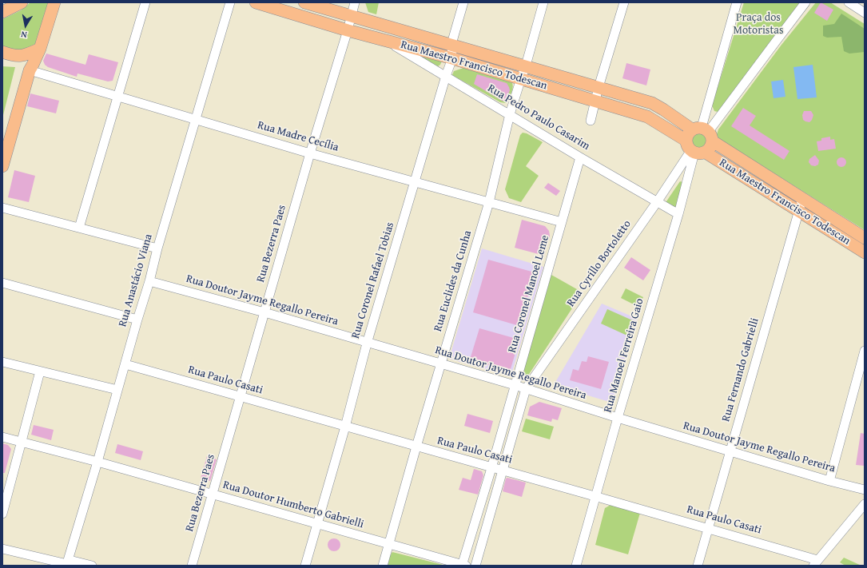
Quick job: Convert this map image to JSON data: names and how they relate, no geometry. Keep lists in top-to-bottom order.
{
  "streets": {
    "main road": ["Rua Maestro Francisco Todescan"],
    "street": [
      "Rua Pedro Paulo Casarim",
      "Rua Madre Cecília",
      "Rua Bezerra Paes",
      "Rua Cyrillo Bortoletto",
      "Rua Anastácio Viana",
      "Rua Coronel Rafael Tobias",
      "Rua Euclides da Cunha",
      "Rua Coronel Manoel Leme",
      "Rua Doutor Jayme Regallo Pereira",
      "Rua Manoel Ferreira Gaio",
      "Rua Fernando Gabrielli",
      "Rua Paulo Casati",
      "Rua Doutor Humberto Gabrielli"
    ]
  },
  "crossings": [
    ["Rua Maestro Francisco Todescan", "Rua Pedro Paulo Casarim"],
    ["Rua Maestro Francisco Todescan", "Rua Bezerra Paes"],
    ["Rua Maestro Francisco Todescan", "Rua Cyrillo Bortoletto"],
    ["Rua Maestro Francisco Todescan", "Rua Coronel Rafael Tobias"],
    ["Rua Maestro Francisco Todescan", "Rua Euclides da Cunha"],
    ["Rua Maestro Francisco Todescan", "Rua Manoel Ferreira Gaio"],
    ["Rua Maestro Francisco Todescan", "Rua Fernando Gabrielli"],
    ["Rua Pedro Paulo Casarim", "Rua Cyrillo Bortoletto"],
    ["Rua Pedro Paulo Casarim", "Rua Coronel Rafael Tobias"],
    ["Rua Pedro Paulo Casarim", "Rua Euclides da Cunha"],
    ["Rua Pedro Paulo Casarim", "Rua Coronel Manoel Leme"],
    ["Rua Pedro Paulo Casarim", "Rua Manoel Ferreira Gaio"],
    ["Rua Madre Cecília", "Rua Bezerra Paes"],
    ["Rua Madre Cecília", "Rua Anastácio Viana"],
    ["Rua Madre Cecília", "Rua Coronel Rafael Tobias"],
    ["Rua Madre Cecília", "Rua Euclides da Cunha"],
    ["Rua Madre Cecília", "Rua Coronel Manoel Leme"],
    ["Rua Bezerra Paes", "Rua Doutor Jayme Regallo Pereira"],
    ["Rua Bezerra Paes", "Rua Paulo Casati"],
    ["Rua Bezerra Paes", "Rua Doutor Humberto Gabrielli"],
    ["Rua Cyrillo Bortoletto", "Rua Doutor Jayme Regallo Pereira"],
    ["Rua Cyrillo Bortoletto", "Rua Manoel Ferreira Gaio"],
    ["Rua Anastácio Viana", "Rua Doutor Jayme Regallo Pereira"],
    ["Rua Anastácio Viana", "Rua Paulo Casati"],
    ["Rua Anastácio Viana", "Rua Doutor Humberto Gabrielli"],
    ["Rua Coronel Rafael Tobias", "Rua Doutor Jayme Regallo Pereira"],
    ["Rua Coronel Rafael Tobias", "Rua Paulo Casati"],
    ["Rua Coronel Rafael Tobias", "Rua Doutor Humberto Gabrielli"],
    ["Rua Euclides da Cunha", "Rua Doutor Jayme Regallo Pereira"],
    ["Rua Euclides da Cunha", "Rua Paulo Casati"],
    ["Rua Euclides da Cunha", "Rua Doutor Humberto Gabrielli"],
    ["Rua Coronel Manoel Leme", "Rua Doutor Jayme Regallo Pereira"],
    ["Rua Coronel Manoel Leme", "Rua Paulo Casati"],
    ["Rua Coronel Manoel Leme", "Rua Doutor Humberto Gabrielli"],
    ["Rua Doutor Jayme Regallo Pereira", "Rua Manoel Ferreira Gaio"],
    ["Rua Doutor Jayme Regallo Pereira", "Rua Fernando Gabrielli"],
    ["Rua Manoel Ferreira Gaio", "Rua Paulo Casati"],
    ["Rua Fernando Gabrielli", "Rua Paulo Casati"]
  ],
  "parks": ["Praça dos Motoristas"],
  "north": "bottom"
}
